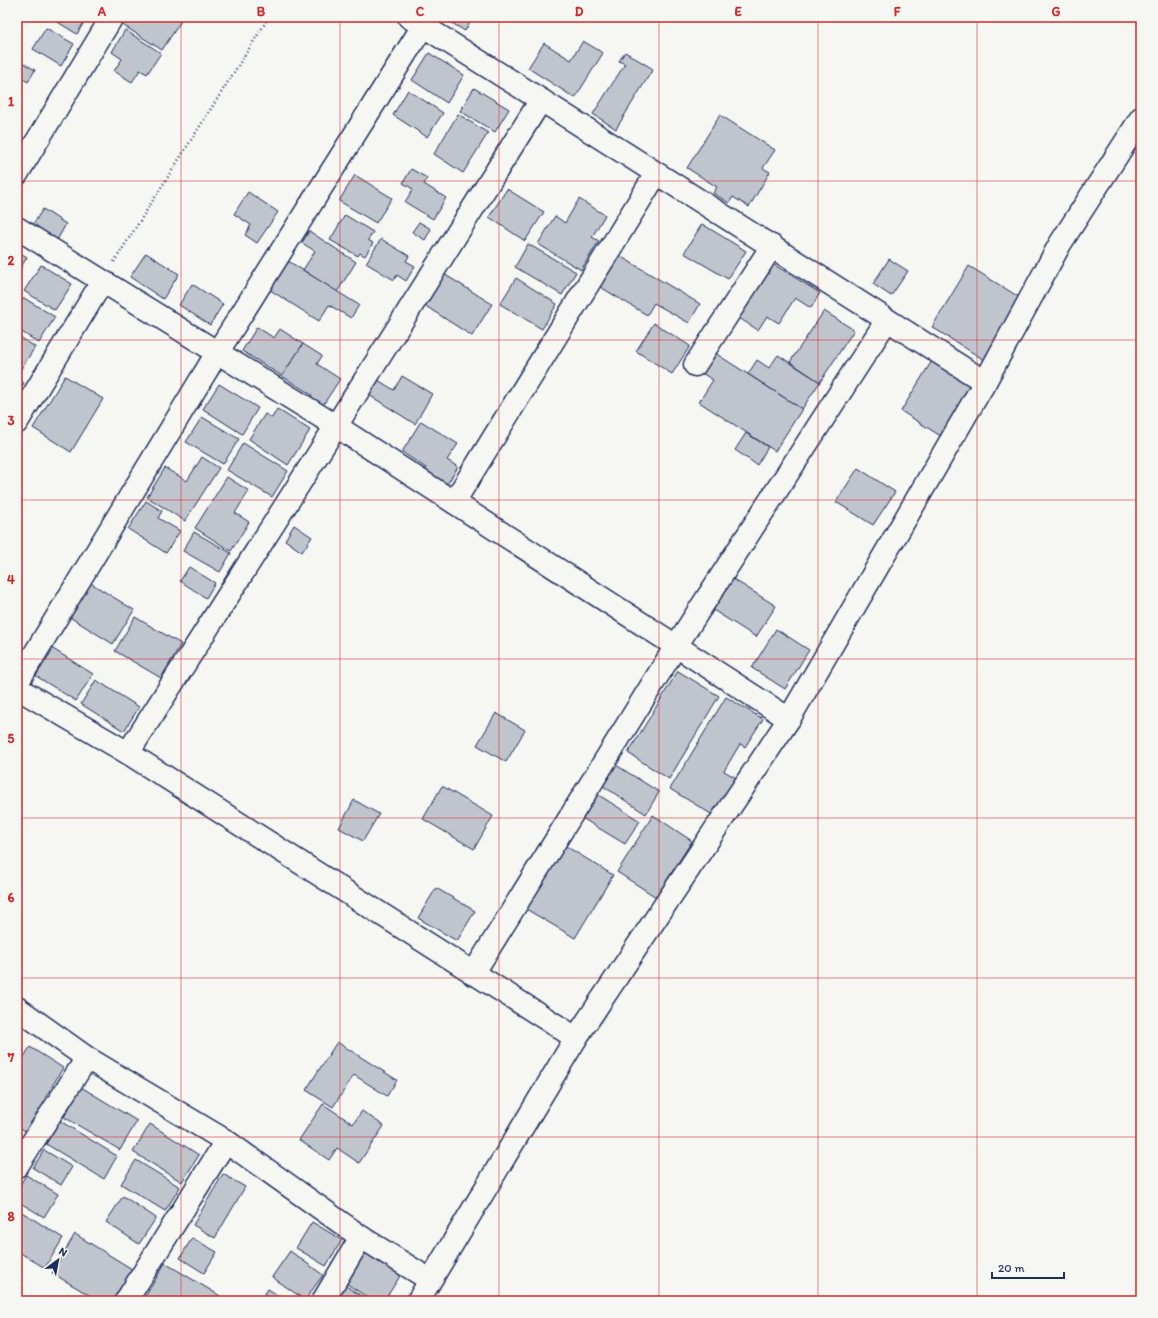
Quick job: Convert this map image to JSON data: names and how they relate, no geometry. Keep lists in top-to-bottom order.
{
  "scale_bar": "20 m",
  "north": "top right",
  "grid": {
    "columns": [
      "A",
      "B",
      "C",
      "D",
      "E",
      "F",
      "G"
    ],
    "rows": [
      "1",
      "2",
      "3",
      "4",
      "5",
      "6",
      "7",
      "8"
    ]
  }
}
